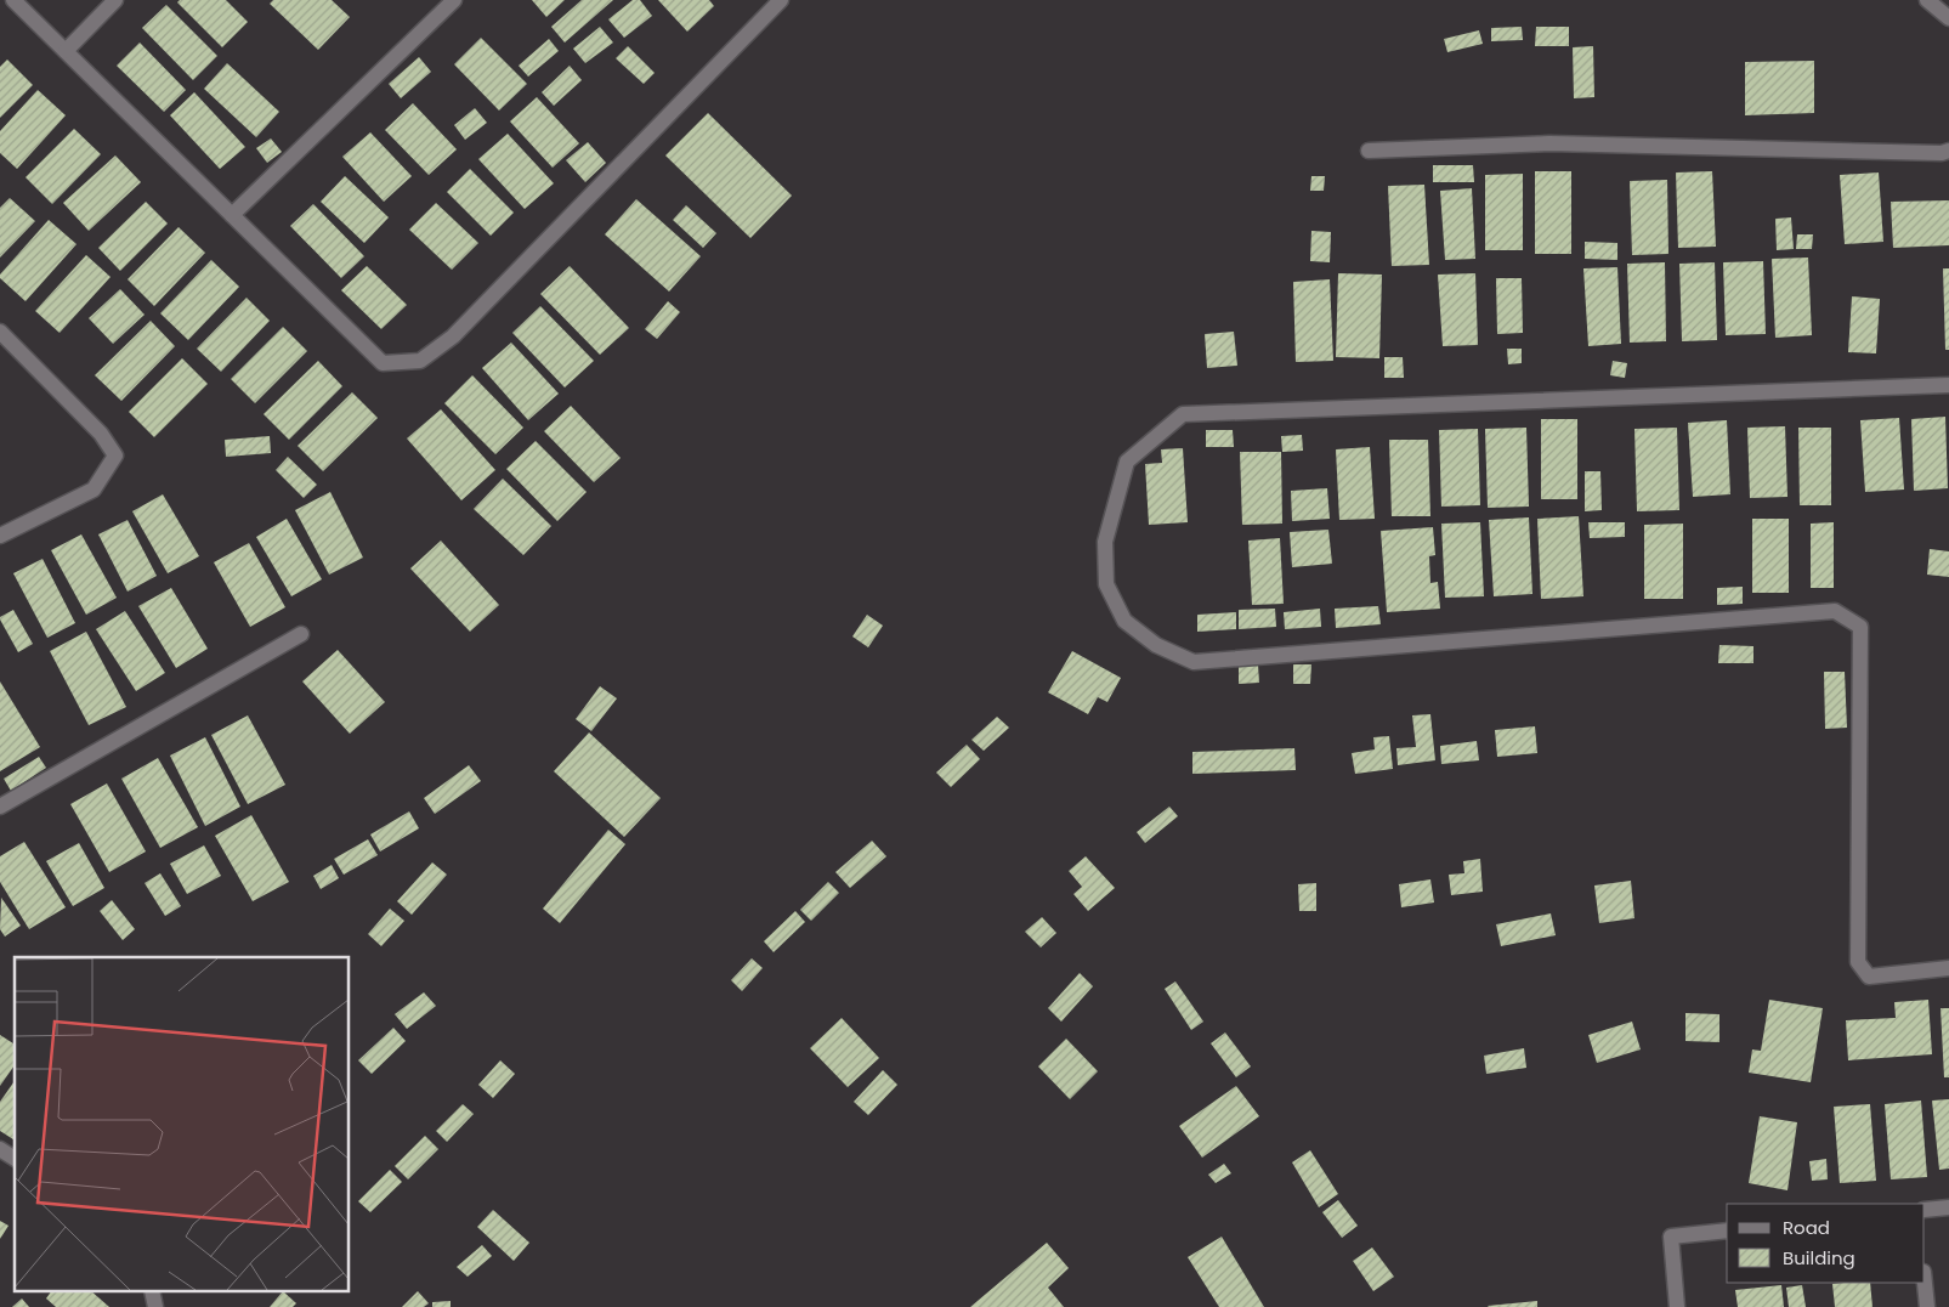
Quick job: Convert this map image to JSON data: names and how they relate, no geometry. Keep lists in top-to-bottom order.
{
  "legend": ["Road", "Building"]
}
